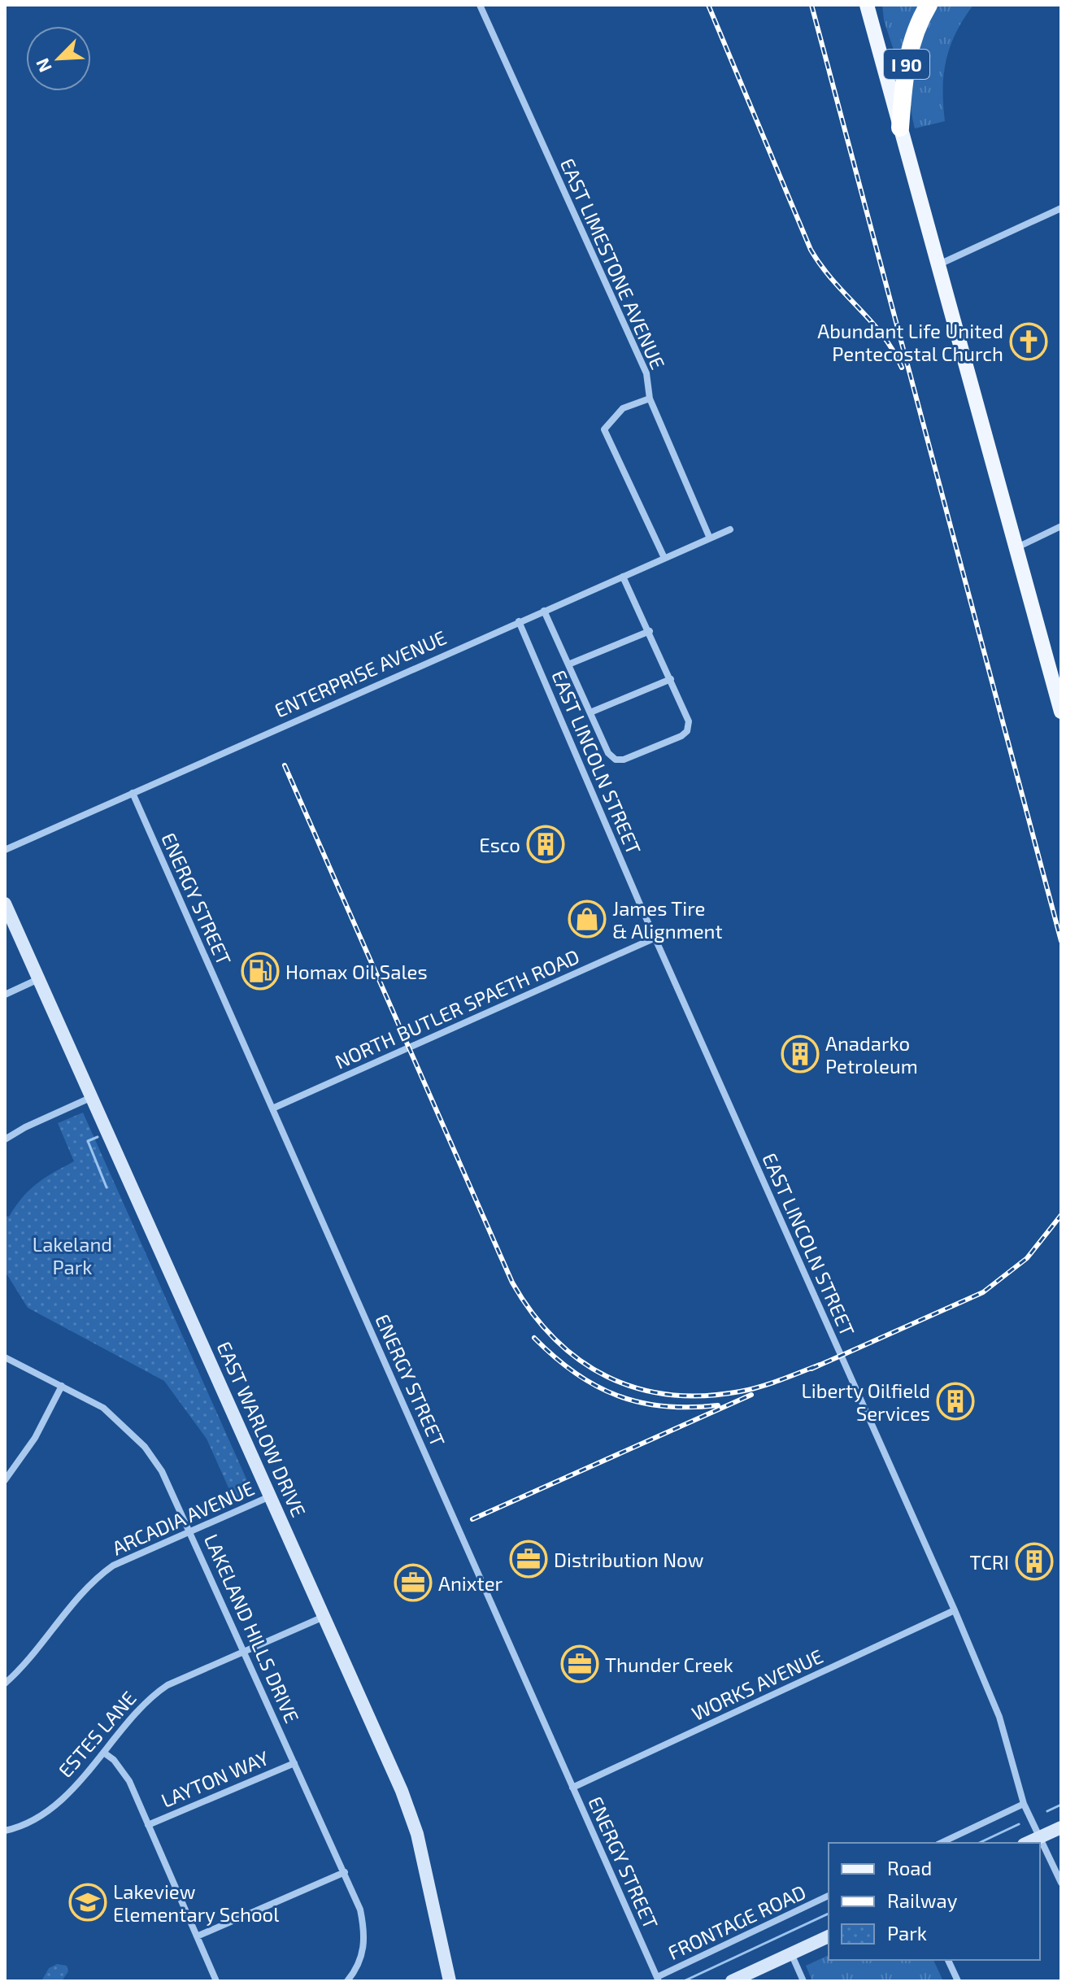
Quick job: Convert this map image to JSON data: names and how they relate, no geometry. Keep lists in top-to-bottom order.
{
  "streets": {
    "highway": ["I 90"],
    "street": [
      "EAST LIMESTONE AVENUE",
      "ENTERPRISE AVENUE",
      "EAST LINCOLN STREET",
      "ENERGY STREET",
      "NORTH BUTLER SPAETH ROAD",
      "EAST WARLOW DRIVE",
      "ARCADIA AVENUE",
      "LAKELAND HILLS DRIVE",
      "WORKS AVENUE",
      "ESTES LANE",
      "LAYTON WAY",
      "FRONTAGE ROAD"
    ]
  },
  "crossings": [
    ["EAST LIMESTONE AVENUE", "ENTERPRISE AVENUE"],
    ["ENTERPRISE AVENUE", "EAST LINCOLN STREET"],
    ["ENTERPRISE AVENUE", "ENERGY STREET"],
    ["EAST LINCOLN STREET", "NORTH BUTLER SPAETH ROAD"],
    ["EAST LINCOLN STREET", "WORKS AVENUE"],
    ["ENERGY STREET", "NORTH BUTLER SPAETH ROAD"],
    ["ENERGY STREET", "WORKS AVENUE"],
    ["ENERGY STREET", "FRONTAGE ROAD"],
    ["EAST WARLOW DRIVE", "ARCADIA AVENUE"],
    ["EAST WARLOW DRIVE", "ESTES LANE"],
    ["ARCADIA AVENUE", "LAKELAND HILLS DRIVE"],
    ["LAKELAND HILLS DRIVE", "ESTES LANE"],
    ["LAKELAND HILLS DRIVE", "LAYTON WAY"]
  ],
  "parks": ["Lakeland Park"],
  "places": {
    "church": ["Abundant Life United Pentecostal Church"],
    "building": [
      "Esco",
      "Anadarko Petroleum",
      "Liberty Oilfield Services",
      "TCRI"
    ],
    "shop": ["James Tire & Alignment"],
    "fuel station": ["Homax Oil Sales"],
    "office": ["Distribution Now", "Anixter", "Thunder Creek"],
    "school or university": ["Lakeview Elementary School"]
  },
  "legend": ["Road", "Railway", "Park"],
  "north": "bottom left"
}
